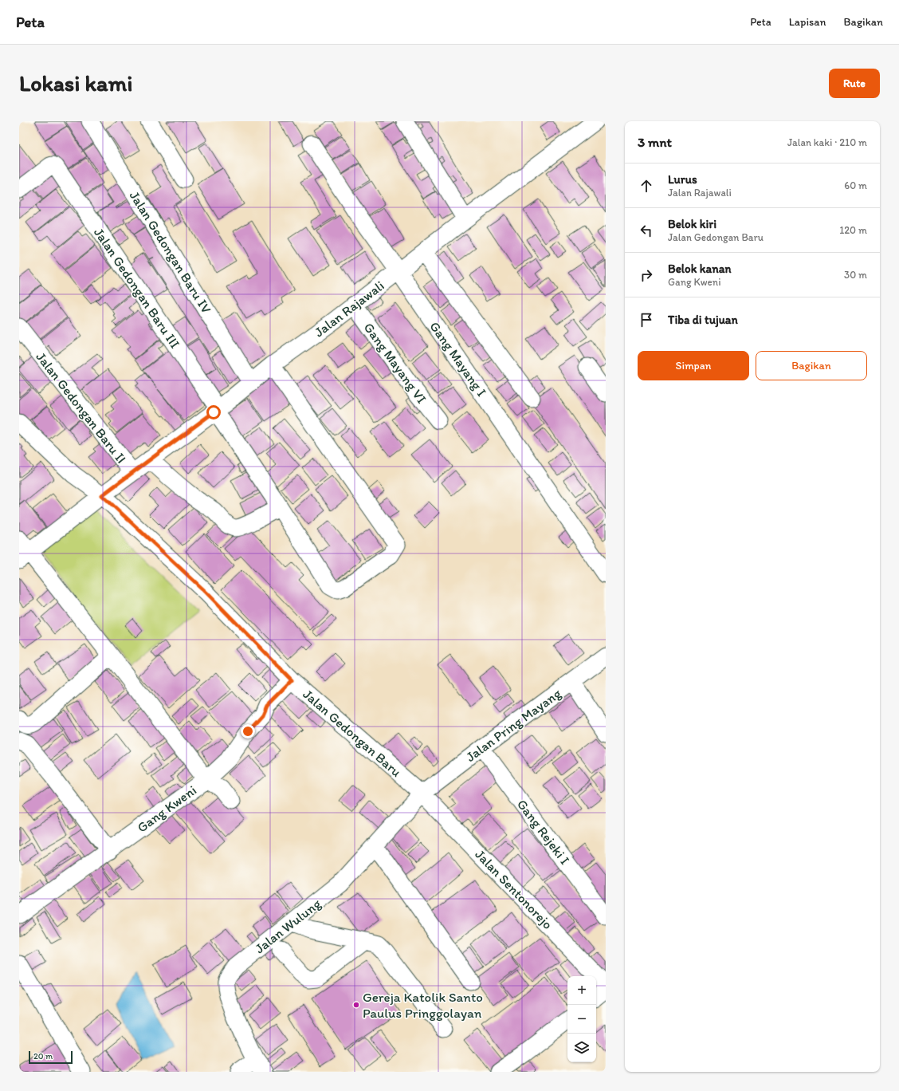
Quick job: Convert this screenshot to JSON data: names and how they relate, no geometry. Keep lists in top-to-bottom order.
{
  "streets": {
    "street": [
      "Jalan Gedongan Baru IV",
      "Jalan Gedongan Baru III",
      "Jalan Rajawali",
      "Gang Mayang I",
      "Gang Mayang VI",
      "Jalan Gedongan Baru II",
      "Jalan Pring Mayang",
      "Jalan Gedongan Baru",
      "Gang Kweni",
      "Gang Rejeki I",
      "Jalan Sentonorejo",
      "Jalan Wulung"
    ]
  },
  "crossings": [
    ["Jalan Gedongan Baru IV", "Jalan Rajawali"],
    ["Jalan Gedongan Baru III", "Jalan Rajawali"],
    ["Jalan Rajawali", "Gang Mayang I"],
    ["Jalan Rajawali", "Gang Mayang VI"],
    ["Jalan Rajawali", "Jalan Gedongan Baru II"],
    ["Jalan Rajawali", "Jalan Gedongan Baru"],
    ["Jalan Pring Mayang", "Jalan Gedongan Baru"],
    ["Jalan Pring Mayang", "Gang Rejeki I"],
    ["Jalan Pring Mayang", "Jalan Sentonorejo"],
    ["Jalan Pring Mayang", "Jalan Wulung"],
    ["Jalan Gedongan Baru", "Gang Kweni"],
    ["Jalan Gedongan Baru", "Jalan Sentonorejo"],
    ["Jalan Gedongan Baru", "Jalan Wulung"],
    ["Jalan Sentonorejo", "Jalan Wulung"]
  ],
  "places": ["Gereja Katolik Santo Paulus Pringgolayan"],
  "scale_bar": "20 m",
  "page": {
    "header": "Peta",
    "nav": ["Peta", "Lapisan", "Bagikan"],
    "buttons": [
      "Rute",
      ["Simpan", "Bagikan"]
    ],
    "title": "Lokasi kami",
    "heading": ["3 mnt", "Jalan kaki · 210 m"],
    "list": [
      ["Lurus", "Jalan Rajawali", "60 m"],
      ["Belok kiri", "Jalan Gedongan Baru", "120 m"],
      ["Belok kanan", "Gang Kweni", "30 m"],
      "Tiba di tujuan"
    ],
    "map_buttons": ["+", "−"],
    "scale": "20 m"
  }
}
